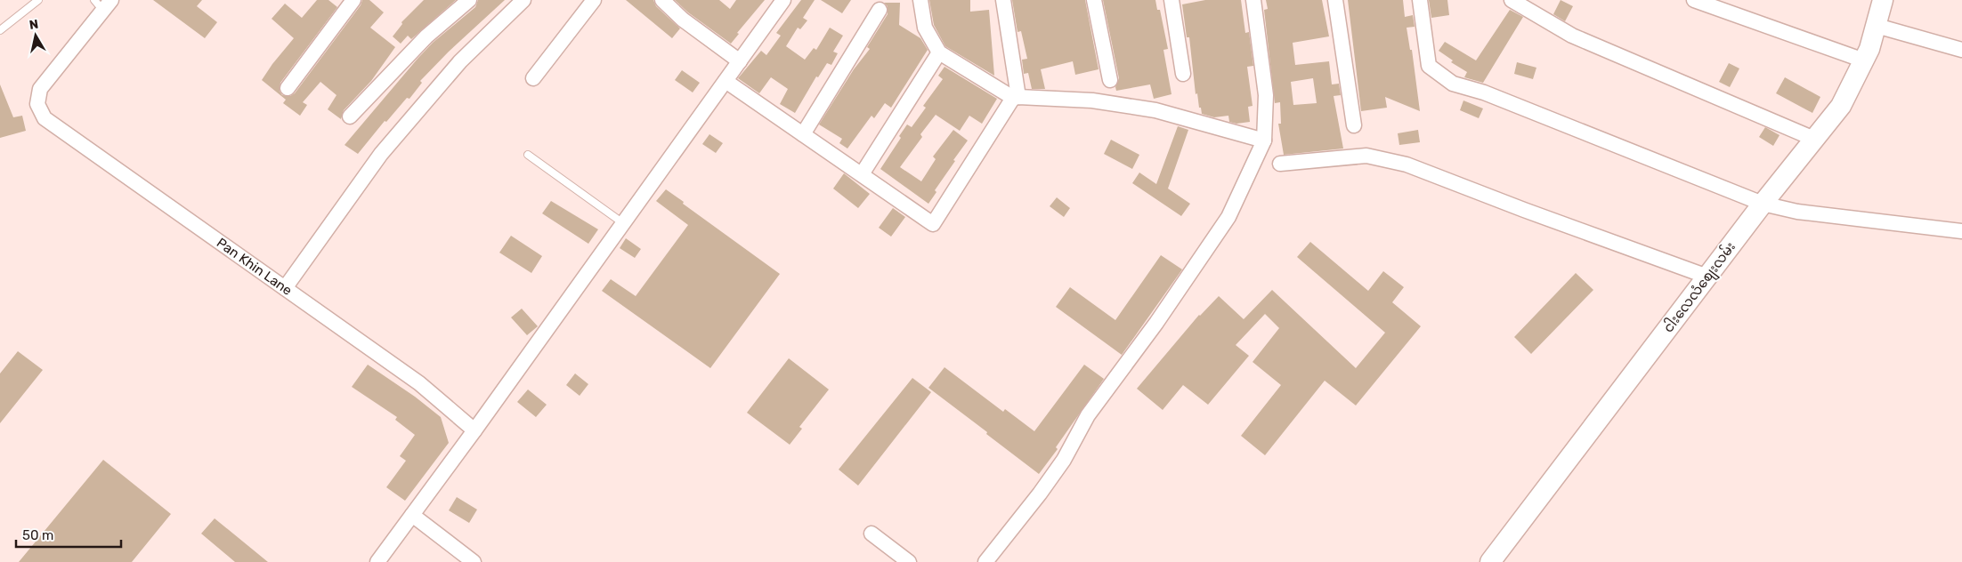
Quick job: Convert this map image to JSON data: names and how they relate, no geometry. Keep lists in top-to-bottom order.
{
  "streets": {
    "street": ["Pan Khin Lane", "ငါးလေလံစျေးလမ်း"]
  },
  "scale_bar": "50 m",
  "north": "top"
}
